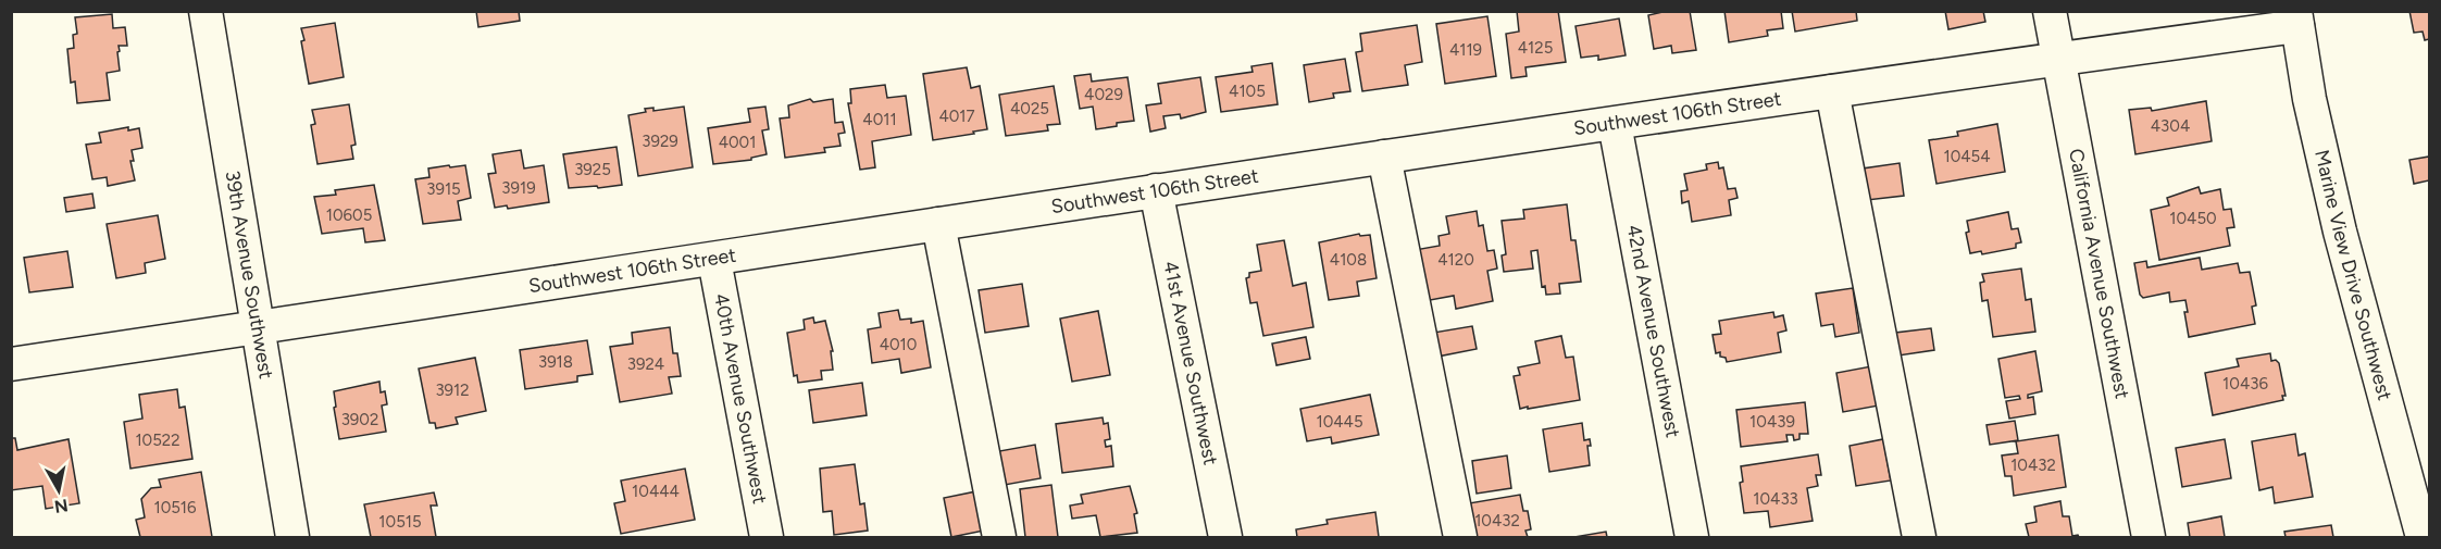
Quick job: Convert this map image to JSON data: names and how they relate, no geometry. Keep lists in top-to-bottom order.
{
  "streets": {
    "street": [
      "Southwest 106th Street",
      "39th Avenue Southwest",
      "California Avenue Southwest",
      "Marine View Drive Southwest",
      "42nd Avenue Southwest",
      "41st Avenue Southwest",
      "40th Avenue Southwest"
    ]
  },
  "crossings": [
    ["Southwest 106th Street", "39th Avenue Southwest"],
    ["Southwest 106th Street", "California Avenue Southwest"],
    ["Southwest 106th Street", "Marine View Drive Southwest"],
    ["Southwest 106th Street", "42nd Avenue Southwest"],
    ["Southwest 106th Street", "41st Avenue Southwest"],
    ["Southwest 106th Street", "40th Avenue Southwest"]
  ],
  "house_numbers": [
    "4125",
    "4119",
    "4105",
    "4029",
    "4025",
    "4017",
    "4011",
    "4304",
    "3929",
    "4001",
    "10454",
    "3925",
    "3919",
    "3915",
    "10605",
    "10450",
    "4108",
    "4120",
    "4010",
    "3918",
    "3924",
    "10436",
    "3912",
    "3902",
    "10445",
    "10439",
    "10522",
    "10432",
    "10444",
    "10433",
    "10516",
    "10432",
    "10515"
  ],
  "north": "bottom"
}
